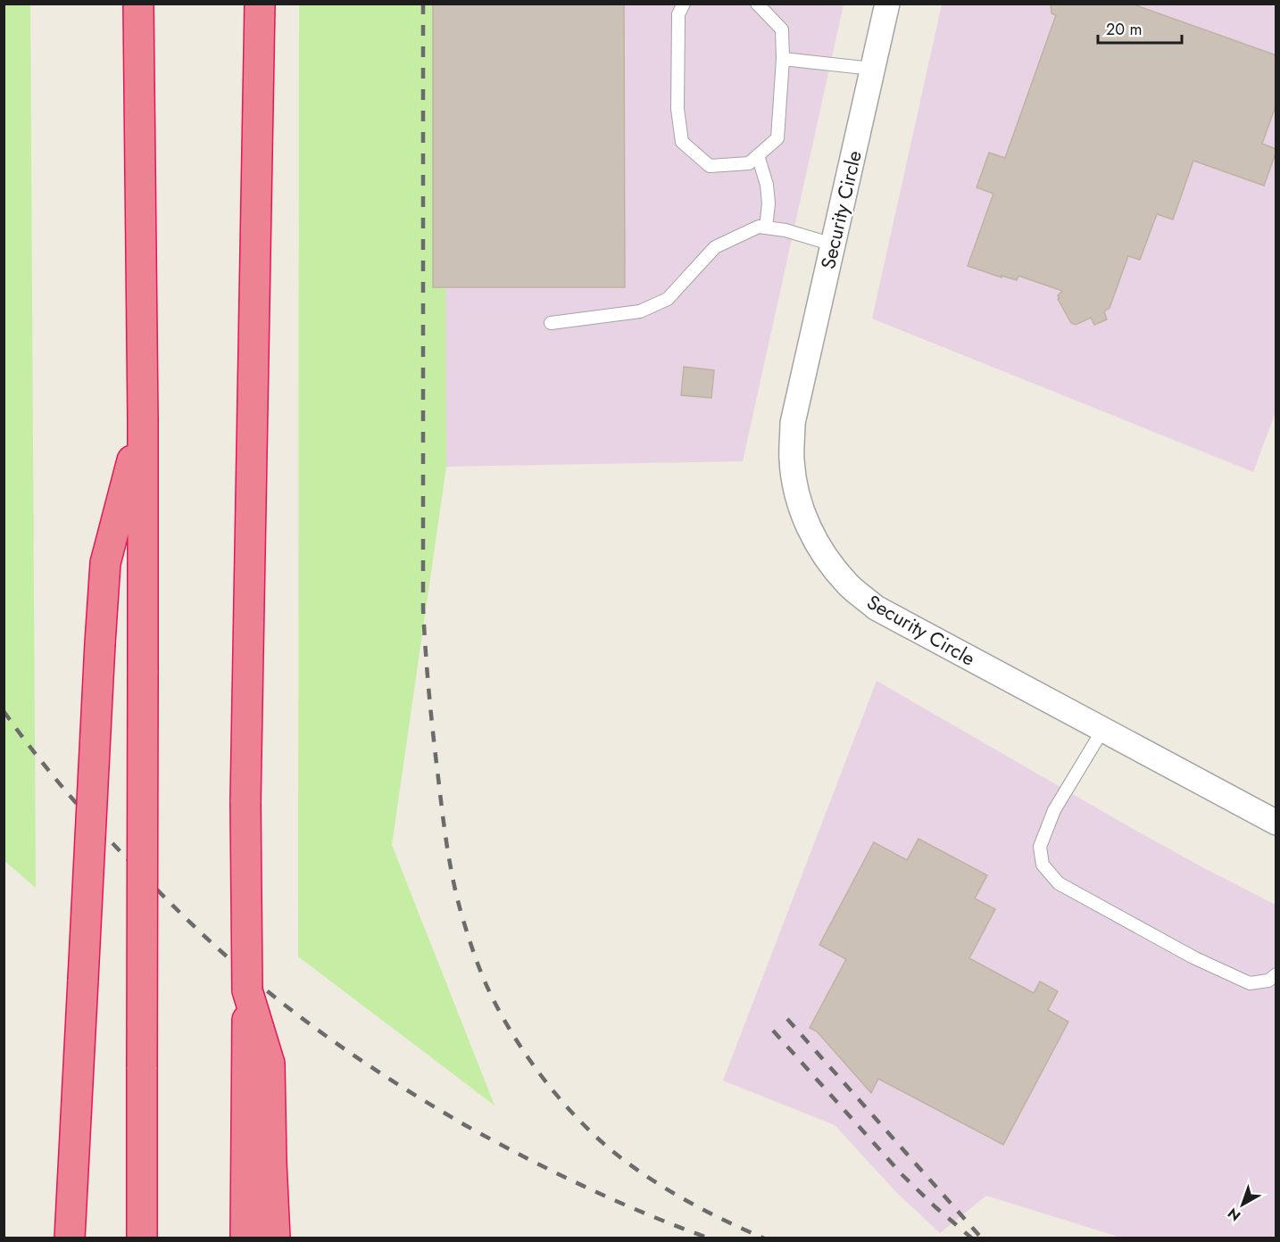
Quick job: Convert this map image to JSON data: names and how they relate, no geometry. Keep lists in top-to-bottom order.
{
  "streets": {
    "street": ["Security Circle"]
  },
  "scale_bar": "20 m",
  "north": "bottom left"
}
